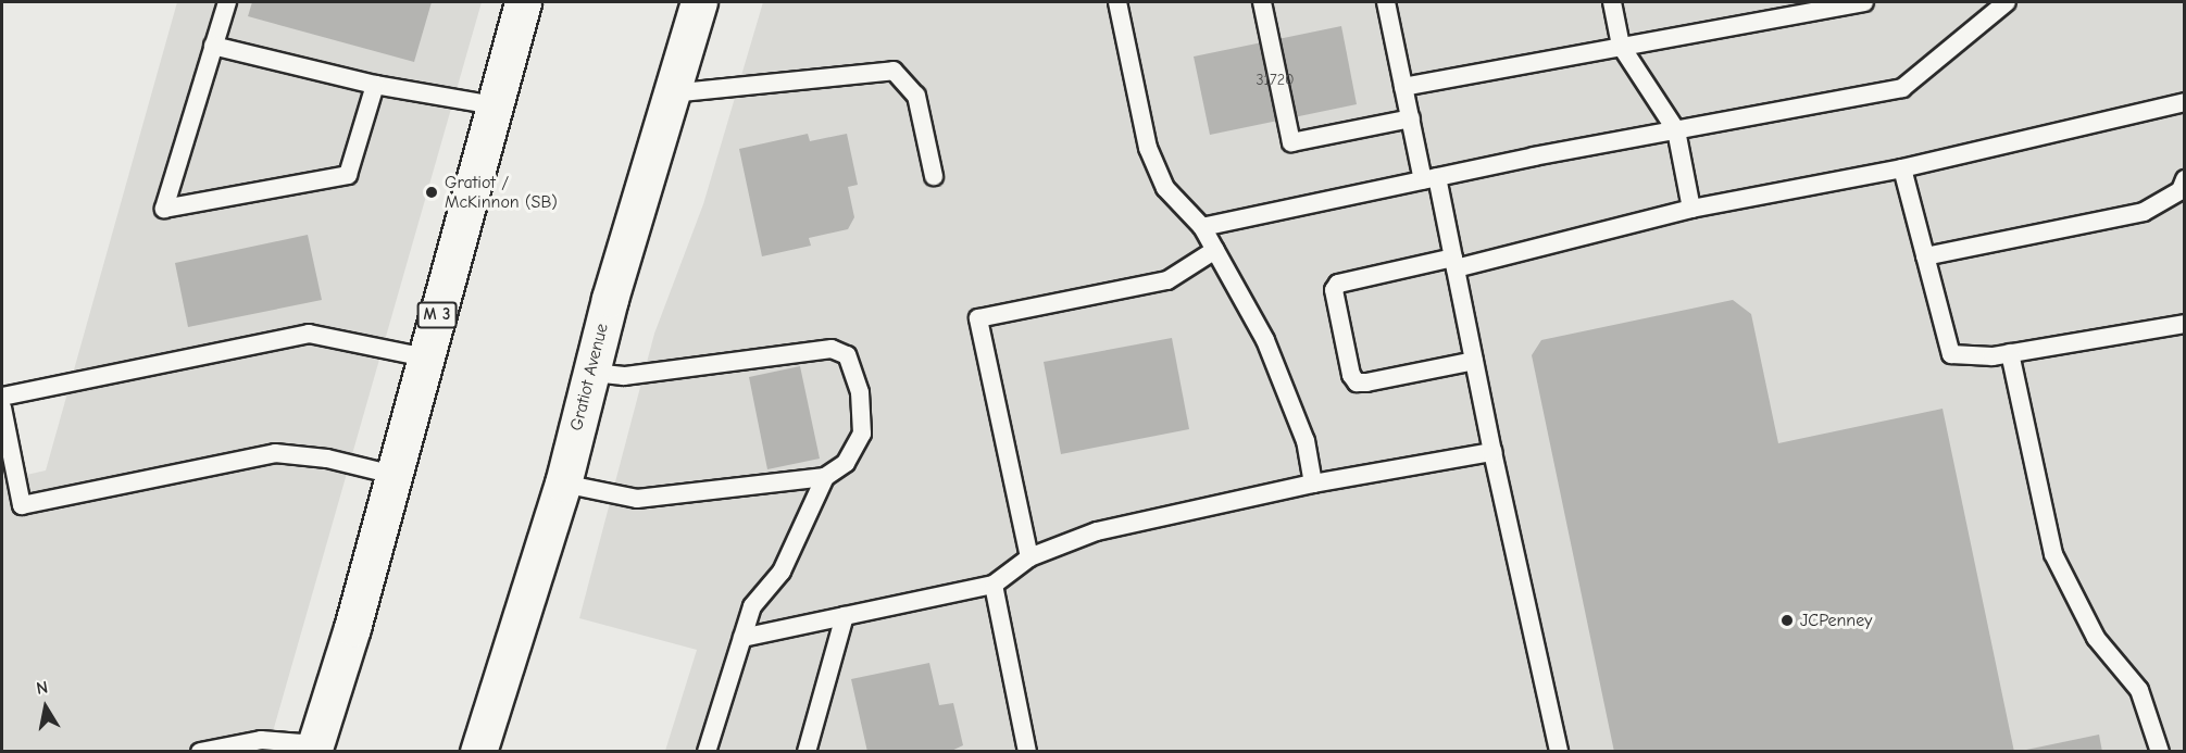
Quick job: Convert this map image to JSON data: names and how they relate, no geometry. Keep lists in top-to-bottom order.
{
  "streets": {
    "main road": ["M 3", "Gratiot Avenue"]
  },
  "places": ["Gratiot / McKinnon (SB)", "JCPenney"],
  "house_numbers": ["31720"],
  "north": "top"
}
